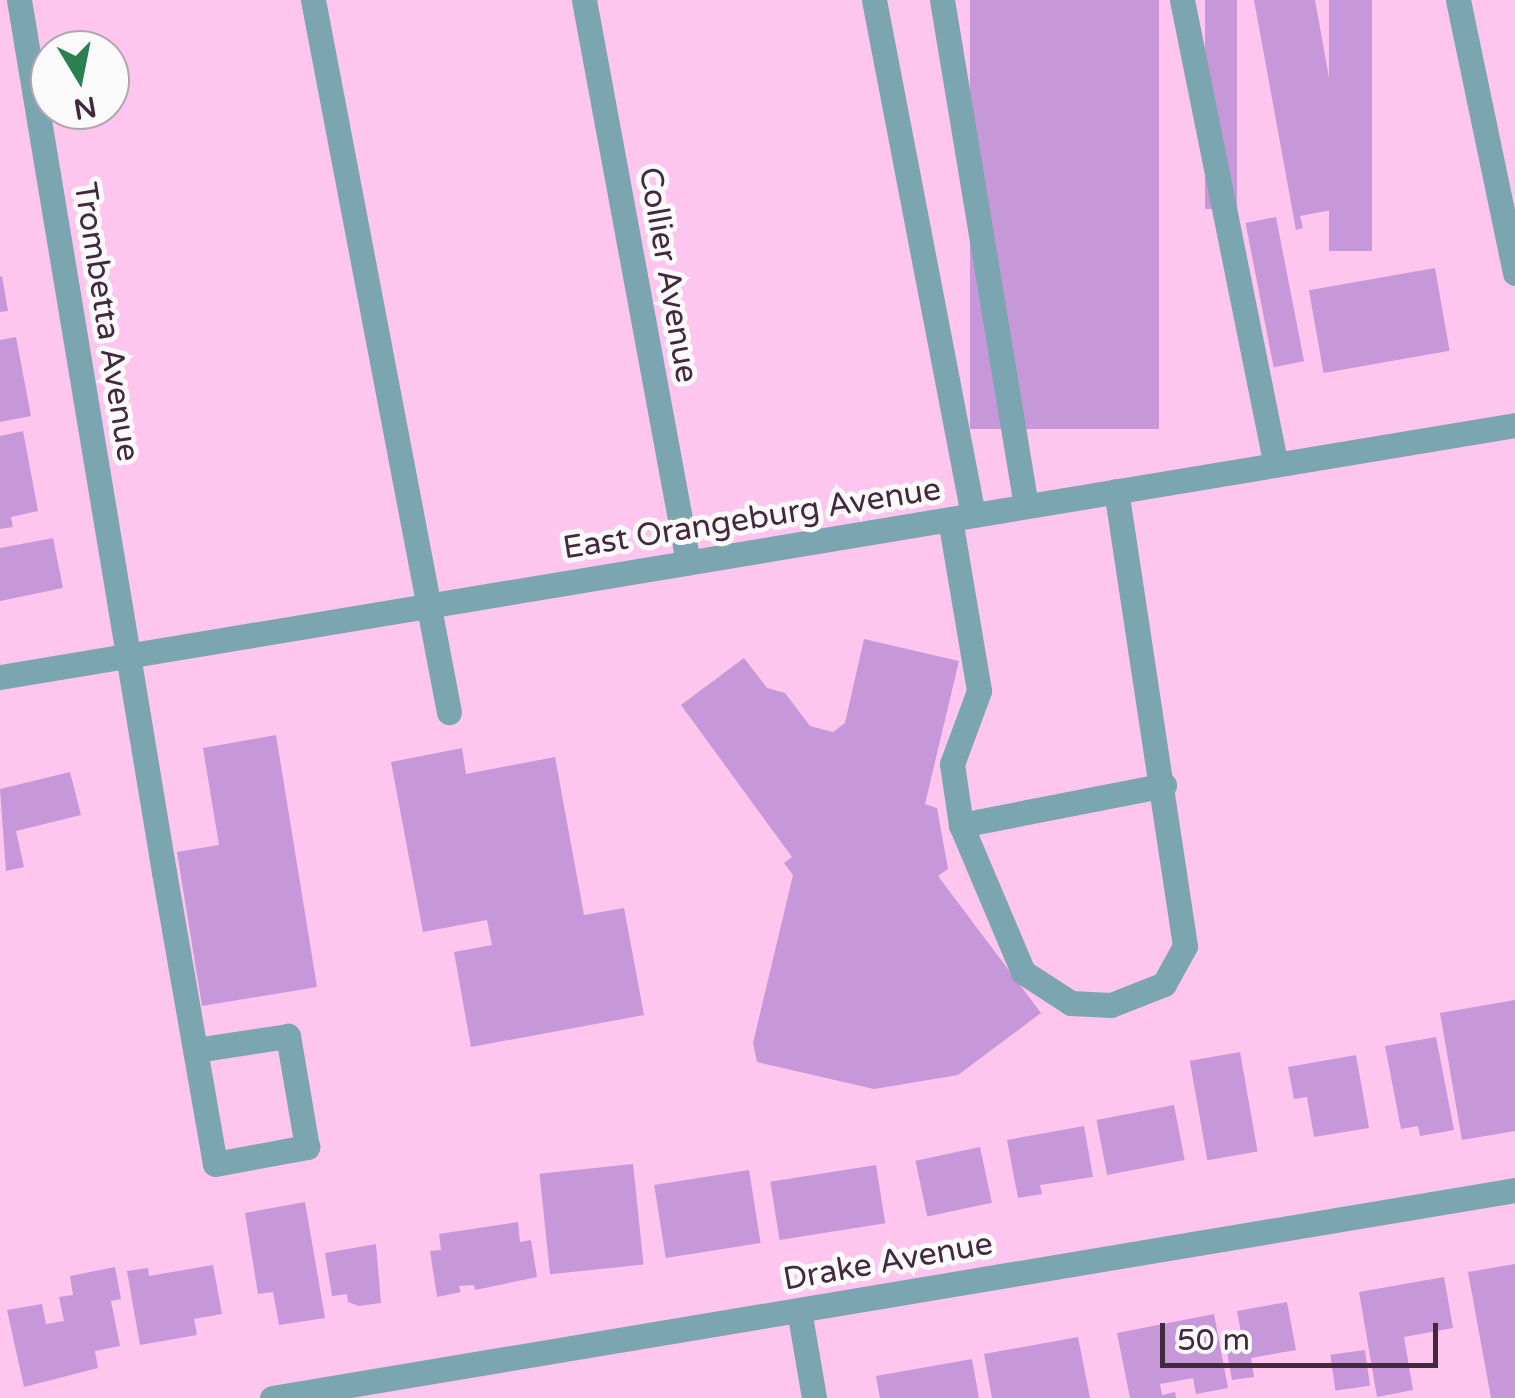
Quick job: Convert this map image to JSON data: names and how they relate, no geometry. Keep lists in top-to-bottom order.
{
  "streets": {
    "street": [
      "Collier Avenue",
      "Trombetta Avenue",
      "East Orangeburg Avenue",
      "Drake Avenue"
    ]
  },
  "crossings": [
    ["Collier Avenue", "East Orangeburg Avenue"],
    ["Trombetta Avenue", "East Orangeburg Avenue"]
  ],
  "scale_bar": "50 m",
  "north": "bottom"
}
